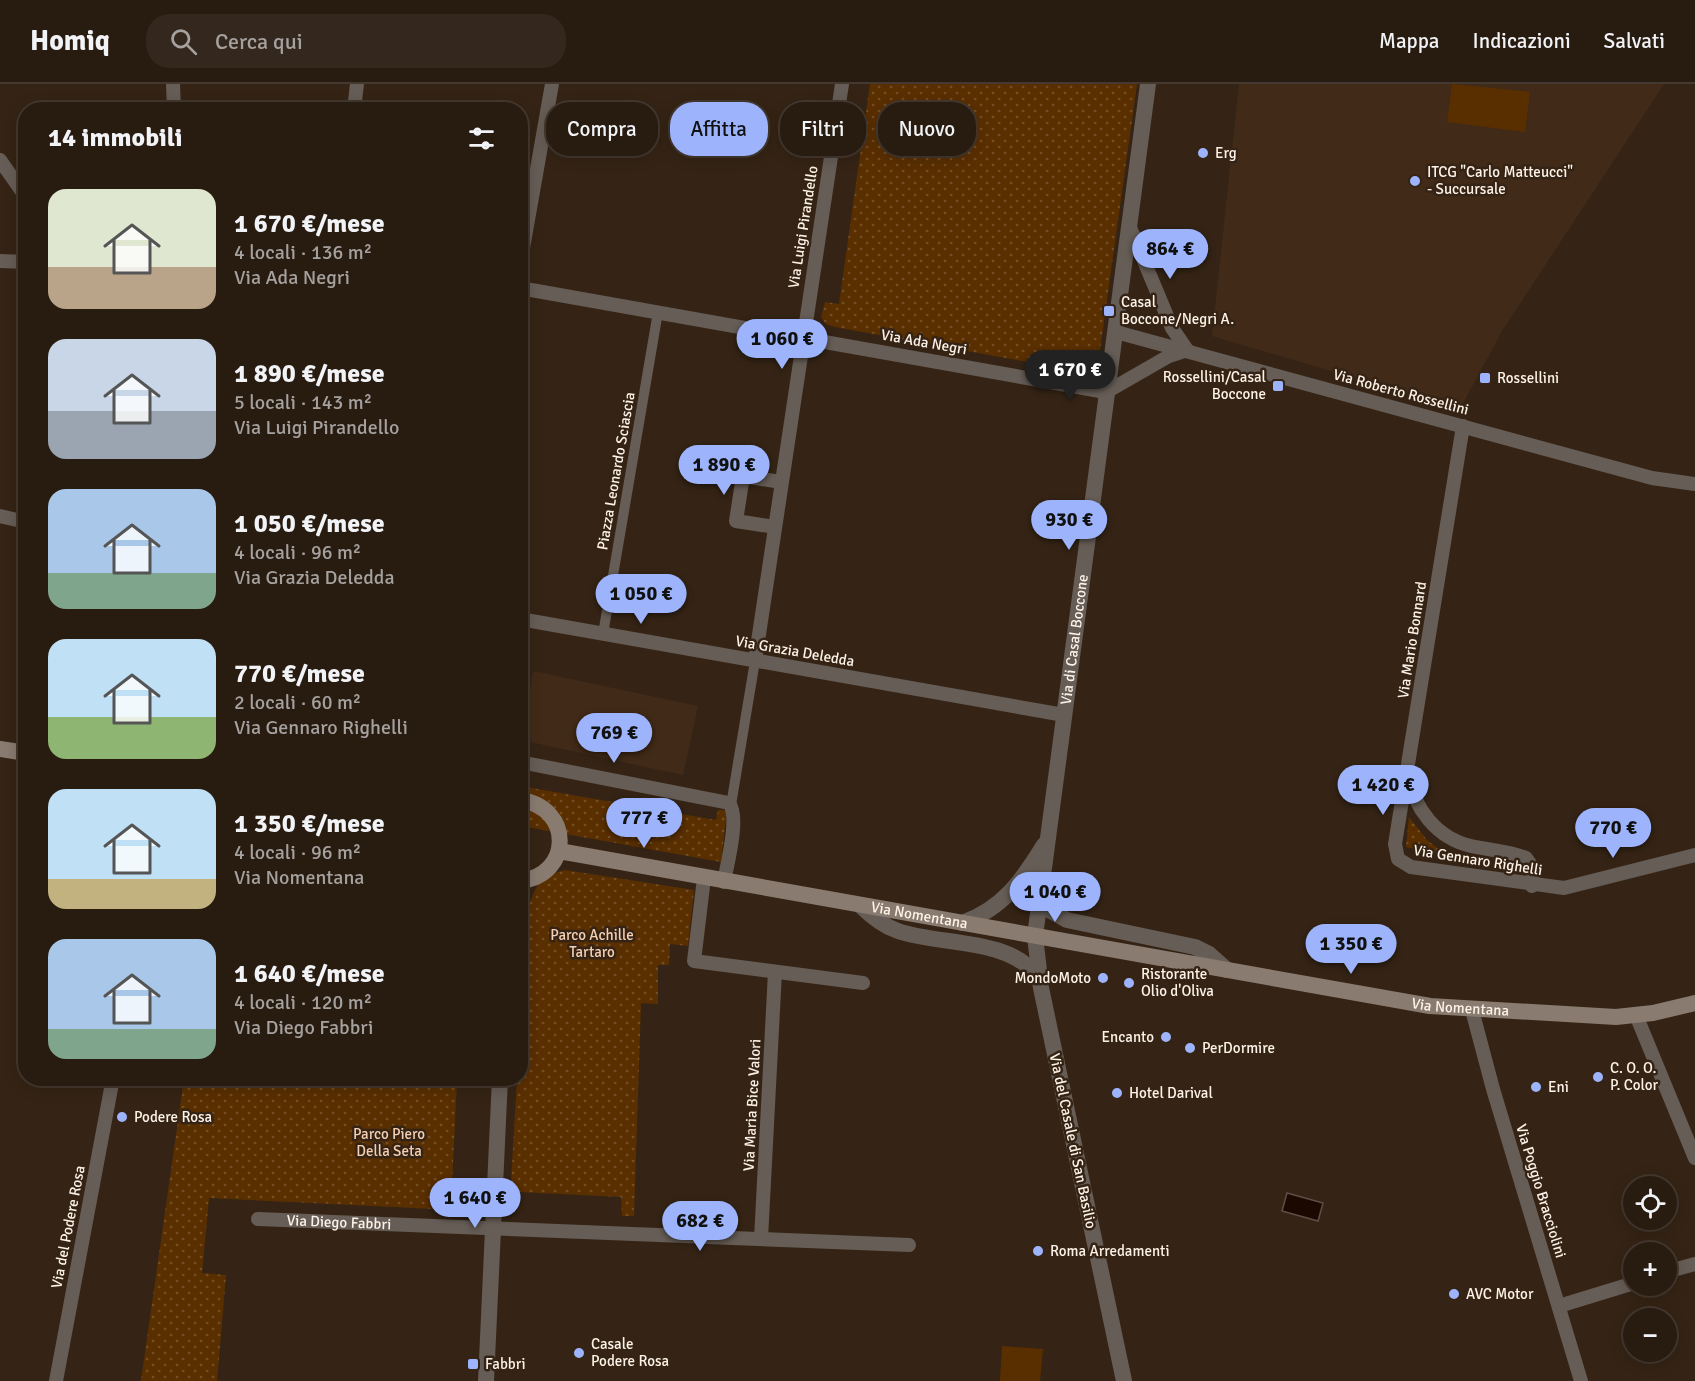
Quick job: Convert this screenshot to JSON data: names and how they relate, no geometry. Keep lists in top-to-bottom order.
{
  "streets": {
    "main road": ["Via Nomentana"],
    "street": [
      "Via Luigi Pirandello",
      "Via Ada Negri",
      "Via Roberto Rossellini",
      "Piazza Leonardo Sciascia",
      "Via di Casal Boccone",
      "Via Mario Bonnard",
      "Via Grazia Deledda",
      "Via Gennaro Righelli",
      "Via Maria Bice Valori",
      "Via del Casale di San Basilio",
      "Via Poggio Bracciolini",
      "Via Diego Fabbri",
      "Via del Podere Rosa"
    ]
  },
  "crossings": [
    ["Via Luigi Pirandello", "Via Ada Negri"],
    ["Via Luigi Pirandello", "Via Grazia Deledda"],
    ["Via Ada Negri", "Piazza Leonardo Sciascia"],
    ["Via Ada Negri", "Via di Casal Boccone"],
    ["Via Roberto Rossellini", "Via di Casal Boccone"],
    ["Via Roberto Rossellini", "Via Mario Bonnard"],
    ["Piazza Leonardo Sciascia", "Via Grazia Deledda"],
    ["Via di Casal Boccone", "Via Grazia Deledda"],
    ["Via di Casal Boccone", "Via Nomentana"],
    ["Via di Casal Boccone", "Via del Casale di San Basilio"],
    ["Via Mario Bonnard", "Via Gennaro Righelli"],
    ["Via Nomentana", "Via del Casale di San Basilio"],
    ["Via Nomentana", "Via Poggio Bracciolini"],
    ["Via Maria Bice Valori", "Via Diego Fabbri"]
  ],
  "parks": ["Parco Achille Tartaro", "Parco Piero Della Seta"],
  "places": {
    "other": [
      "Erg",
      "ITCG \"Carlo Matteucci\" - Succursale",
      "MondoMoto",
      "Ristorante Olio d'Oliva",
      "Encanto",
      "PerDormire",
      "C. O. O. P. Color",
      "Eni",
      "Hotel Darival",
      "Podere Rosa",
      "Roma Arredamenti",
      "AVC Motor",
      "Casale Podere Rosa"
    ],
    "transit": [
      "Casal Boccone/Negri A.",
      "Rossellini",
      "Rossellini/Casal Boccone",
      "Fabbri"
    ]
  },
  "page": {
    "header": "Homiq",
    "search": "Cerca qui",
    "nav": ["Mappa", "Indicazioni", "Salvati"],
    "chip": [
      "Compra",
      "Affitta",
      "Filtri",
      "Nuovo"
    ],
    "heading": "14 immobili",
    "list": [
      {
        "name": "1 670 €/mese",
        "note": "4 locali · 136 m² · Via Ada Negri"
      },
      {
        "name": "1 890 €/mese",
        "note": "5 locali · 143 m² · Via Luigi Pirandello"
      },
      {
        "name": "1 050 €/mese",
        "note": "4 locali · 96 m² · Via Grazia Deledda"
      },
      {
        "name": "770 €/mese",
        "note": "2 locali · 60 m² · Via Gennaro Righelli"
      },
      {
        "name": "1 350 €/mese",
        "note": "4 locali · 96 m² · Via Nomentana"
      },
      {
        "name": "1 640 €/mese",
        "note": "4 locali · 120 m² · Via Diego Fabbri"
      }
    ],
    "price": [
      "864 €",
      "1 060 €",
      "1 670 €",
      "1 890 €",
      "930 €",
      "1 050 €",
      "769 €",
      "1 420 €",
      "777 €",
      "770 €",
      "1 040 €",
      "1 350 €",
      "1 640 €",
      "682 €"
    ],
    "map_buttons": ["+", "−"]
  }
}
